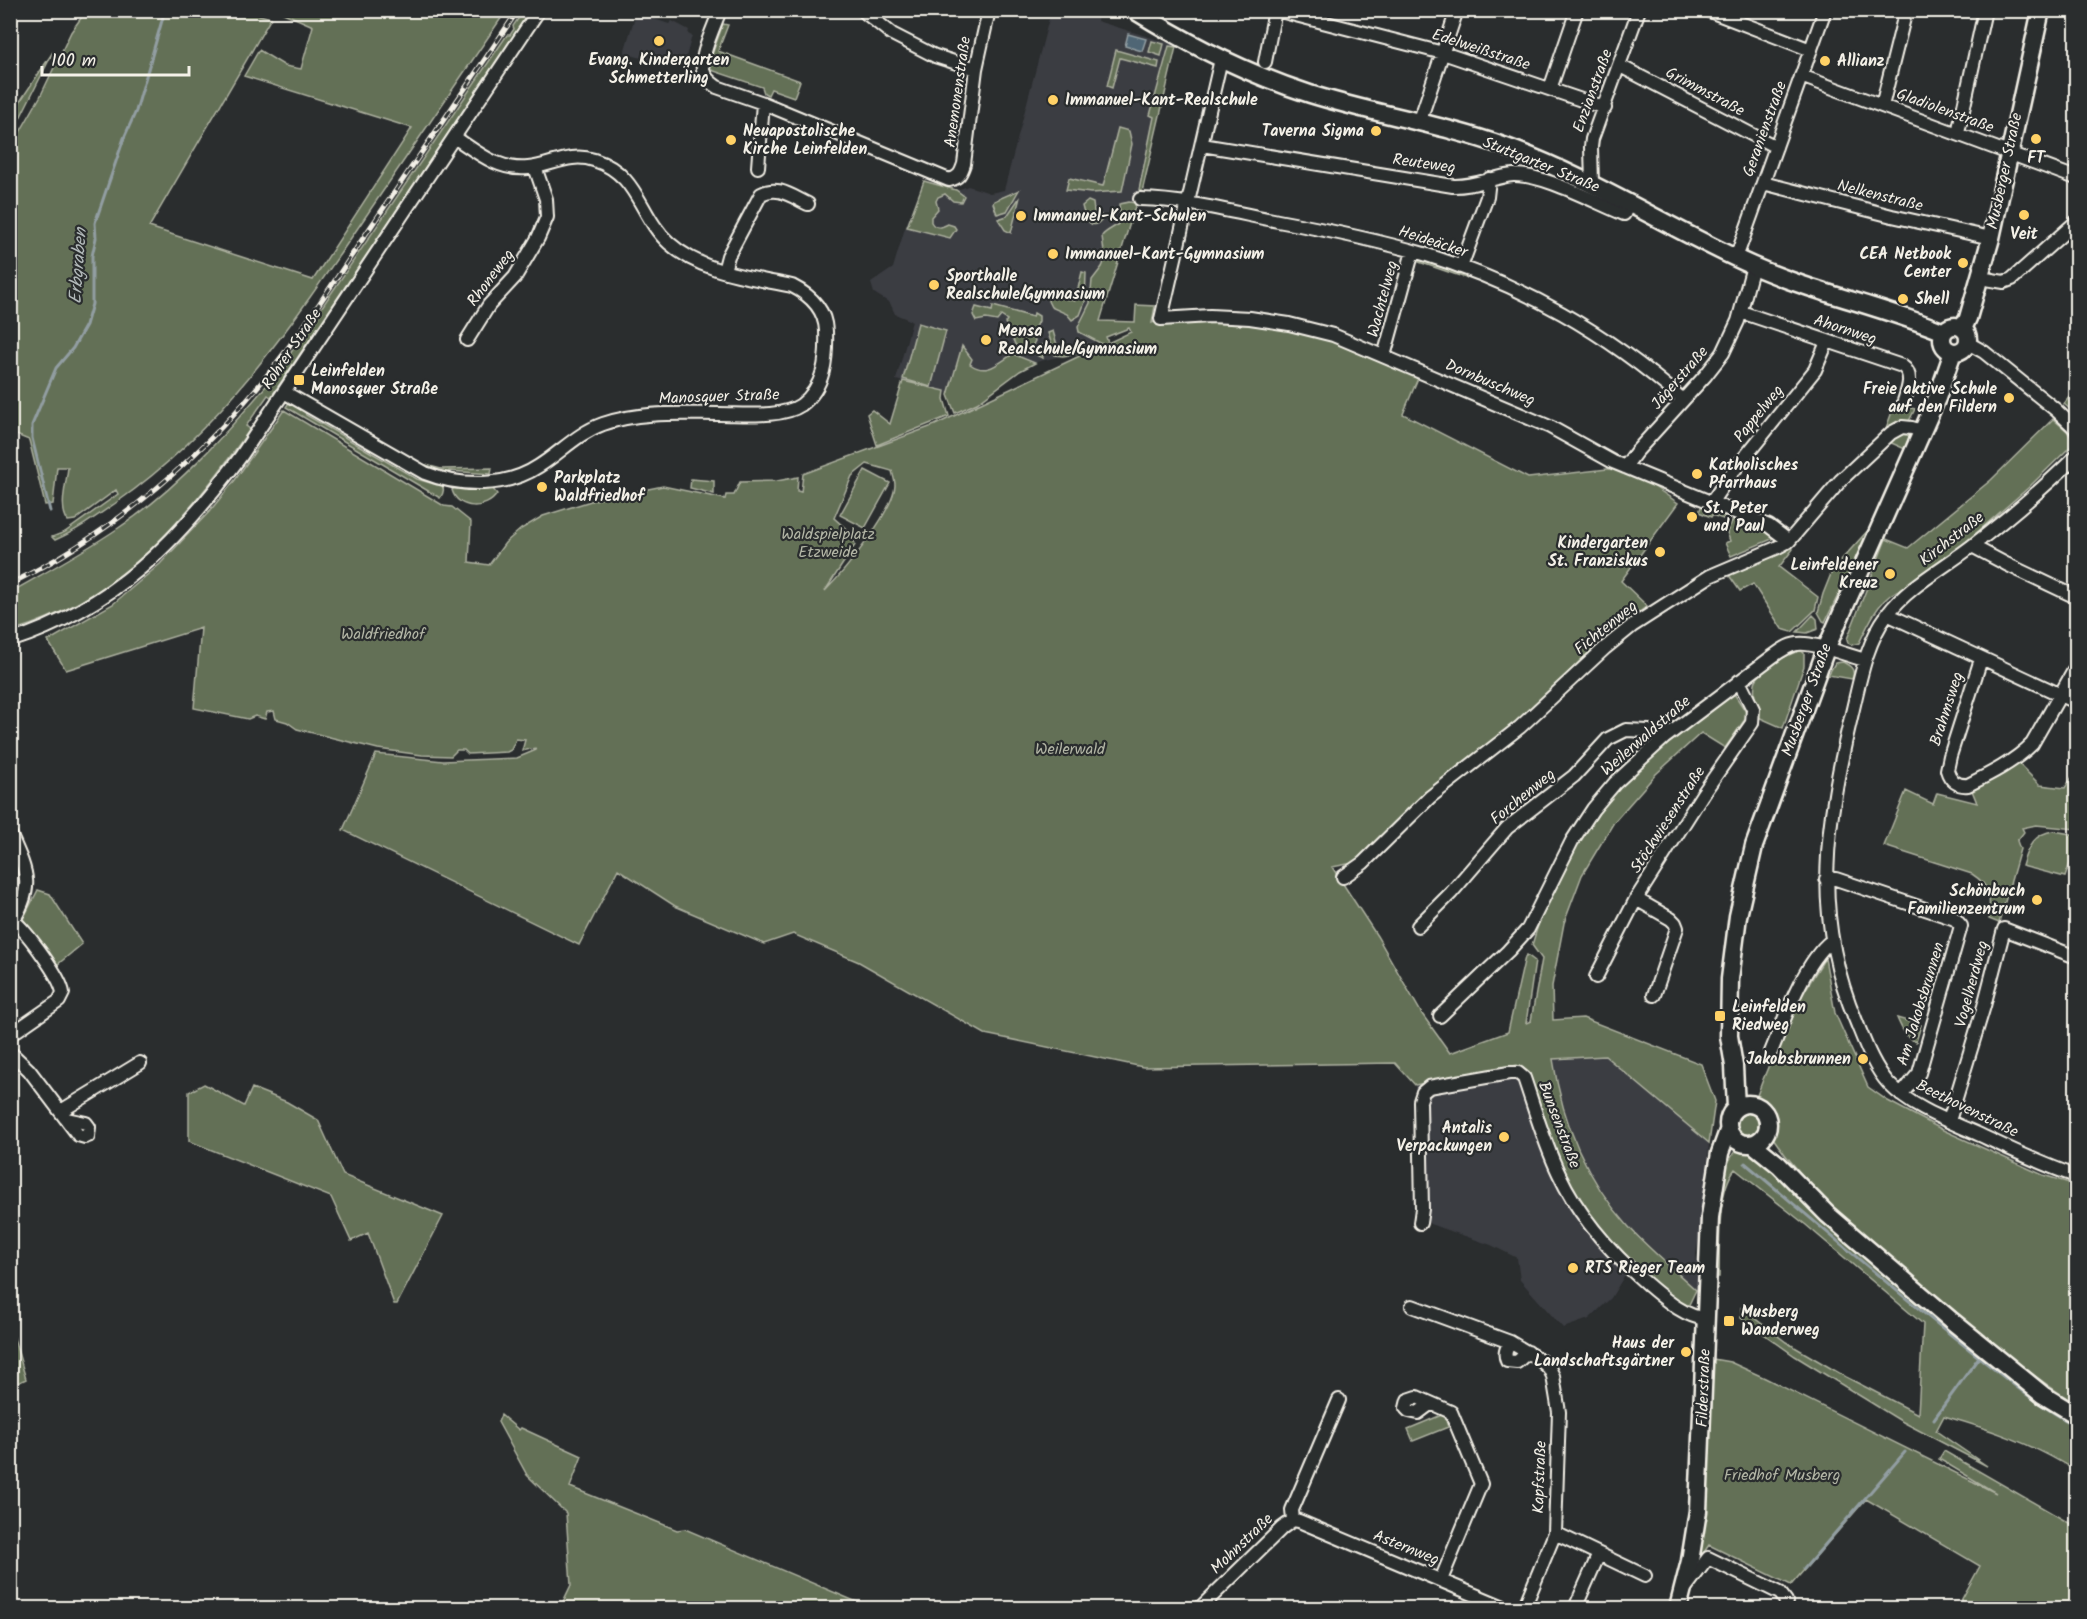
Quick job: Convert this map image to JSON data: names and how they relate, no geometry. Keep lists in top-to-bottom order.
{
  "streets": {
    "main road": ["Stuttgarter Straße", "Musberger Straße", "Filderstraße"],
    "street": [
      "Edelweißstraße",
      "Enzianstraße",
      "Anemonenstraße",
      "Grimmstraße",
      "Gladiolenstraße",
      "Geranienstraße",
      "Reuteweg",
      "Nelkenstraße",
      "Heideäcker",
      "Rhoneweg",
      "Wachtelweg",
      "Ahornweg",
      "Rohrer Straße",
      "Jägerstraße",
      "Dornbuschweg",
      "Manosquer Straße",
      "Pappelweg",
      "Kirchstraße",
      "Fichtenweg",
      "Brahmsweg",
      "Weilerwaldstraße",
      "Forchenweg",
      "Stöckwiesenstraße",
      "Vogelherdweg",
      "Am Jakobsbrunnen",
      "Beethovenstraße",
      "Bunsenstraße",
      "Kapfstraße",
      "Mohnstraße",
      "Asternweg"
    ]
  },
  "crossings": [
    ["Edelweißstraße", "Enzianstraße"],
    ["Enzianstraße", "Grimmstraße"],
    ["Enzianstraße", "Stuttgarter Straße"],
    ["Grimmstraße", "Geranienstraße"],
    ["Gladiolenstraße", "Geranienstraße"],
    ["Gladiolenstraße", "Musberger Straße"],
    ["Geranienstraße", "Stuttgarter Straße"],
    ["Geranienstraße", "Nelkenstraße"],
    ["Reuteweg", "Stuttgarter Straße"],
    ["Stuttgarter Straße", "Musberger Straße"],
    ["Stuttgarter Straße", "Jägerstraße"],
    ["Musberger Straße", "Nelkenstraße"],
    ["Musberger Straße", "Fichtenweg"],
    ["Musberger Straße", "Weilerwaldstraße"],
    ["Musberger Straße", "Filderstraße"],
    ["Heideäcker", "Wachtelweg"],
    ["Heideäcker", "Jägerstraße"],
    ["Heideäcker", "Dornbuschweg"],
    ["Rhoneweg", "Manosquer Straße"],
    ["Wachtelweg", "Dornbuschweg"],
    ["Ahornweg", "Jägerstraße"],
    ["Ahornweg", "Pappelweg"],
    ["Rohrer Straße", "Manosquer Straße"],
    ["Jägerstraße", "Dornbuschweg"],
    ["Dornbuschweg", "Pappelweg"],
    ["Dornbuschweg", "Fichtenweg"],
    ["Kirchstraße", "Beethovenstraße"],
    ["Weilerwaldstraße", "Forchenweg"],
    ["Weilerwaldstraße", "Stöckwiesenstraße"],
    ["Vogelherdweg", "Beethovenstraße"],
    ["Am Jakobsbrunnen", "Beethovenstraße"],
    ["Bunsenstraße", "Filderstraße"],
    ["Mohnstraße", "Asternweg"]
  ],
  "water": ["Erbgraben"],
  "parks": [
    "Waldspielplatz Etzweide",
    "Waldfriedhof",
    "Weilerwald",
    "Friedhof Musberg"
  ],
  "places": {
    "other": [
      "Evang. Kindergarten Schmetterling",
      "Allianz",
      "Immanuel-Kant-Realschule",
      "Taverna Sigma",
      "FT",
      "Neuapostolische Kirche Leinfelden",
      "Veit",
      "Immanuel-Kant-Schulen",
      "Immanuel-Kant-Gymnasium",
      "CEA Netbook Center",
      "Sporthalle Realschule/Gymnasium",
      "Shell",
      "Mensa Realschule/Gymnasium",
      "Freie aktive Schule auf den Fildern",
      "Katholisches Pfarrhaus",
      "Parkplatz Waldfriedhof",
      "St. Peter und Paul",
      "Kindergarten St. Franziskus",
      "Leinfeldener Kreuz",
      "Schönbuch Familienzentrum",
      "Jakobsbrunnen",
      "Antalis Verpackungen",
      "RTS Rieger Team",
      "Haus der Landschaftsgärtner"
    ],
    "transit": ["Leinfelden Manosquer Straße", "Leinfelden Riedweg", "Musberg Wanderweg"]
  },
  "scale_bar": "100 m"
}
